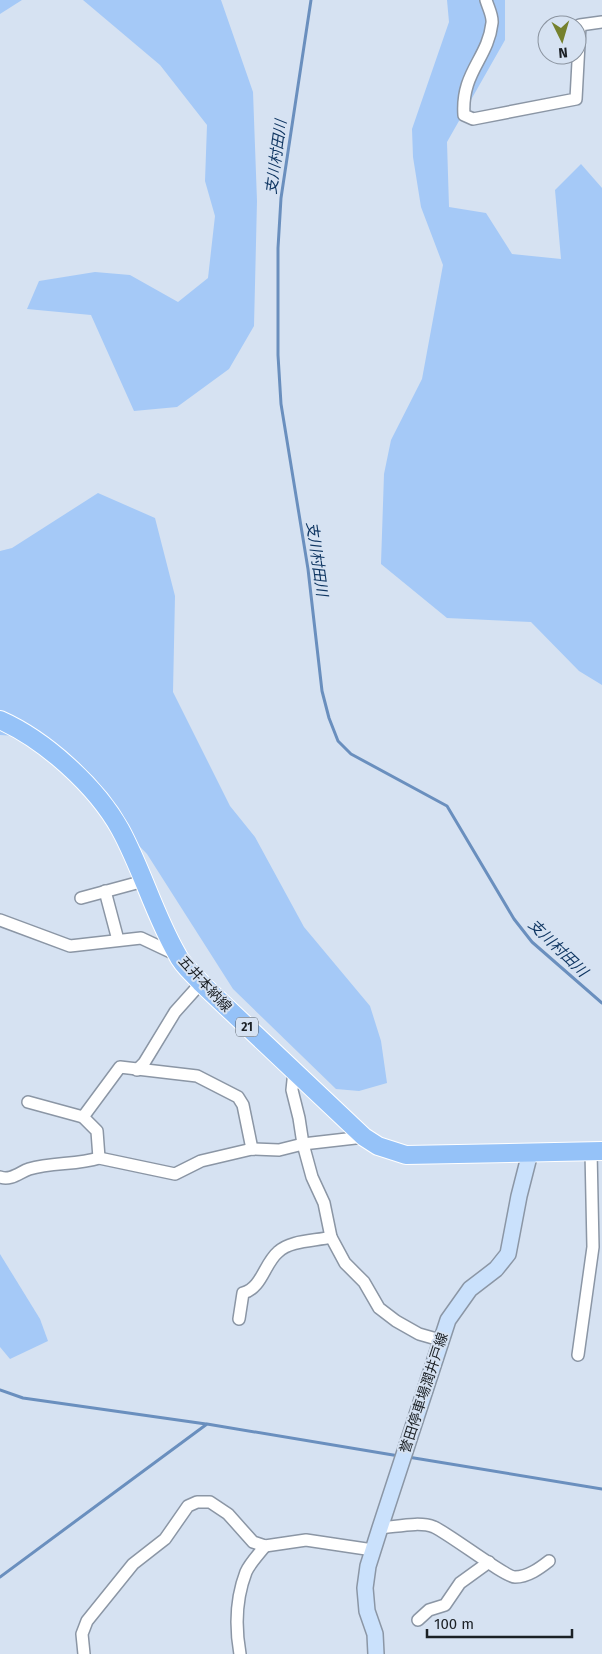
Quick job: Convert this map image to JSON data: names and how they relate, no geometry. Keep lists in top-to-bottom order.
{
  "streets": {
    "main road": ["五井本納線", "21", "誉田停車場潤井戸線"]
  },
  "crossings": [
    ["五井本納線", "誉田停車場潤井戸線"]
  ],
  "water": ["支川村田川"],
  "scale_bar": "100 m",
  "north": "bottom"
}
